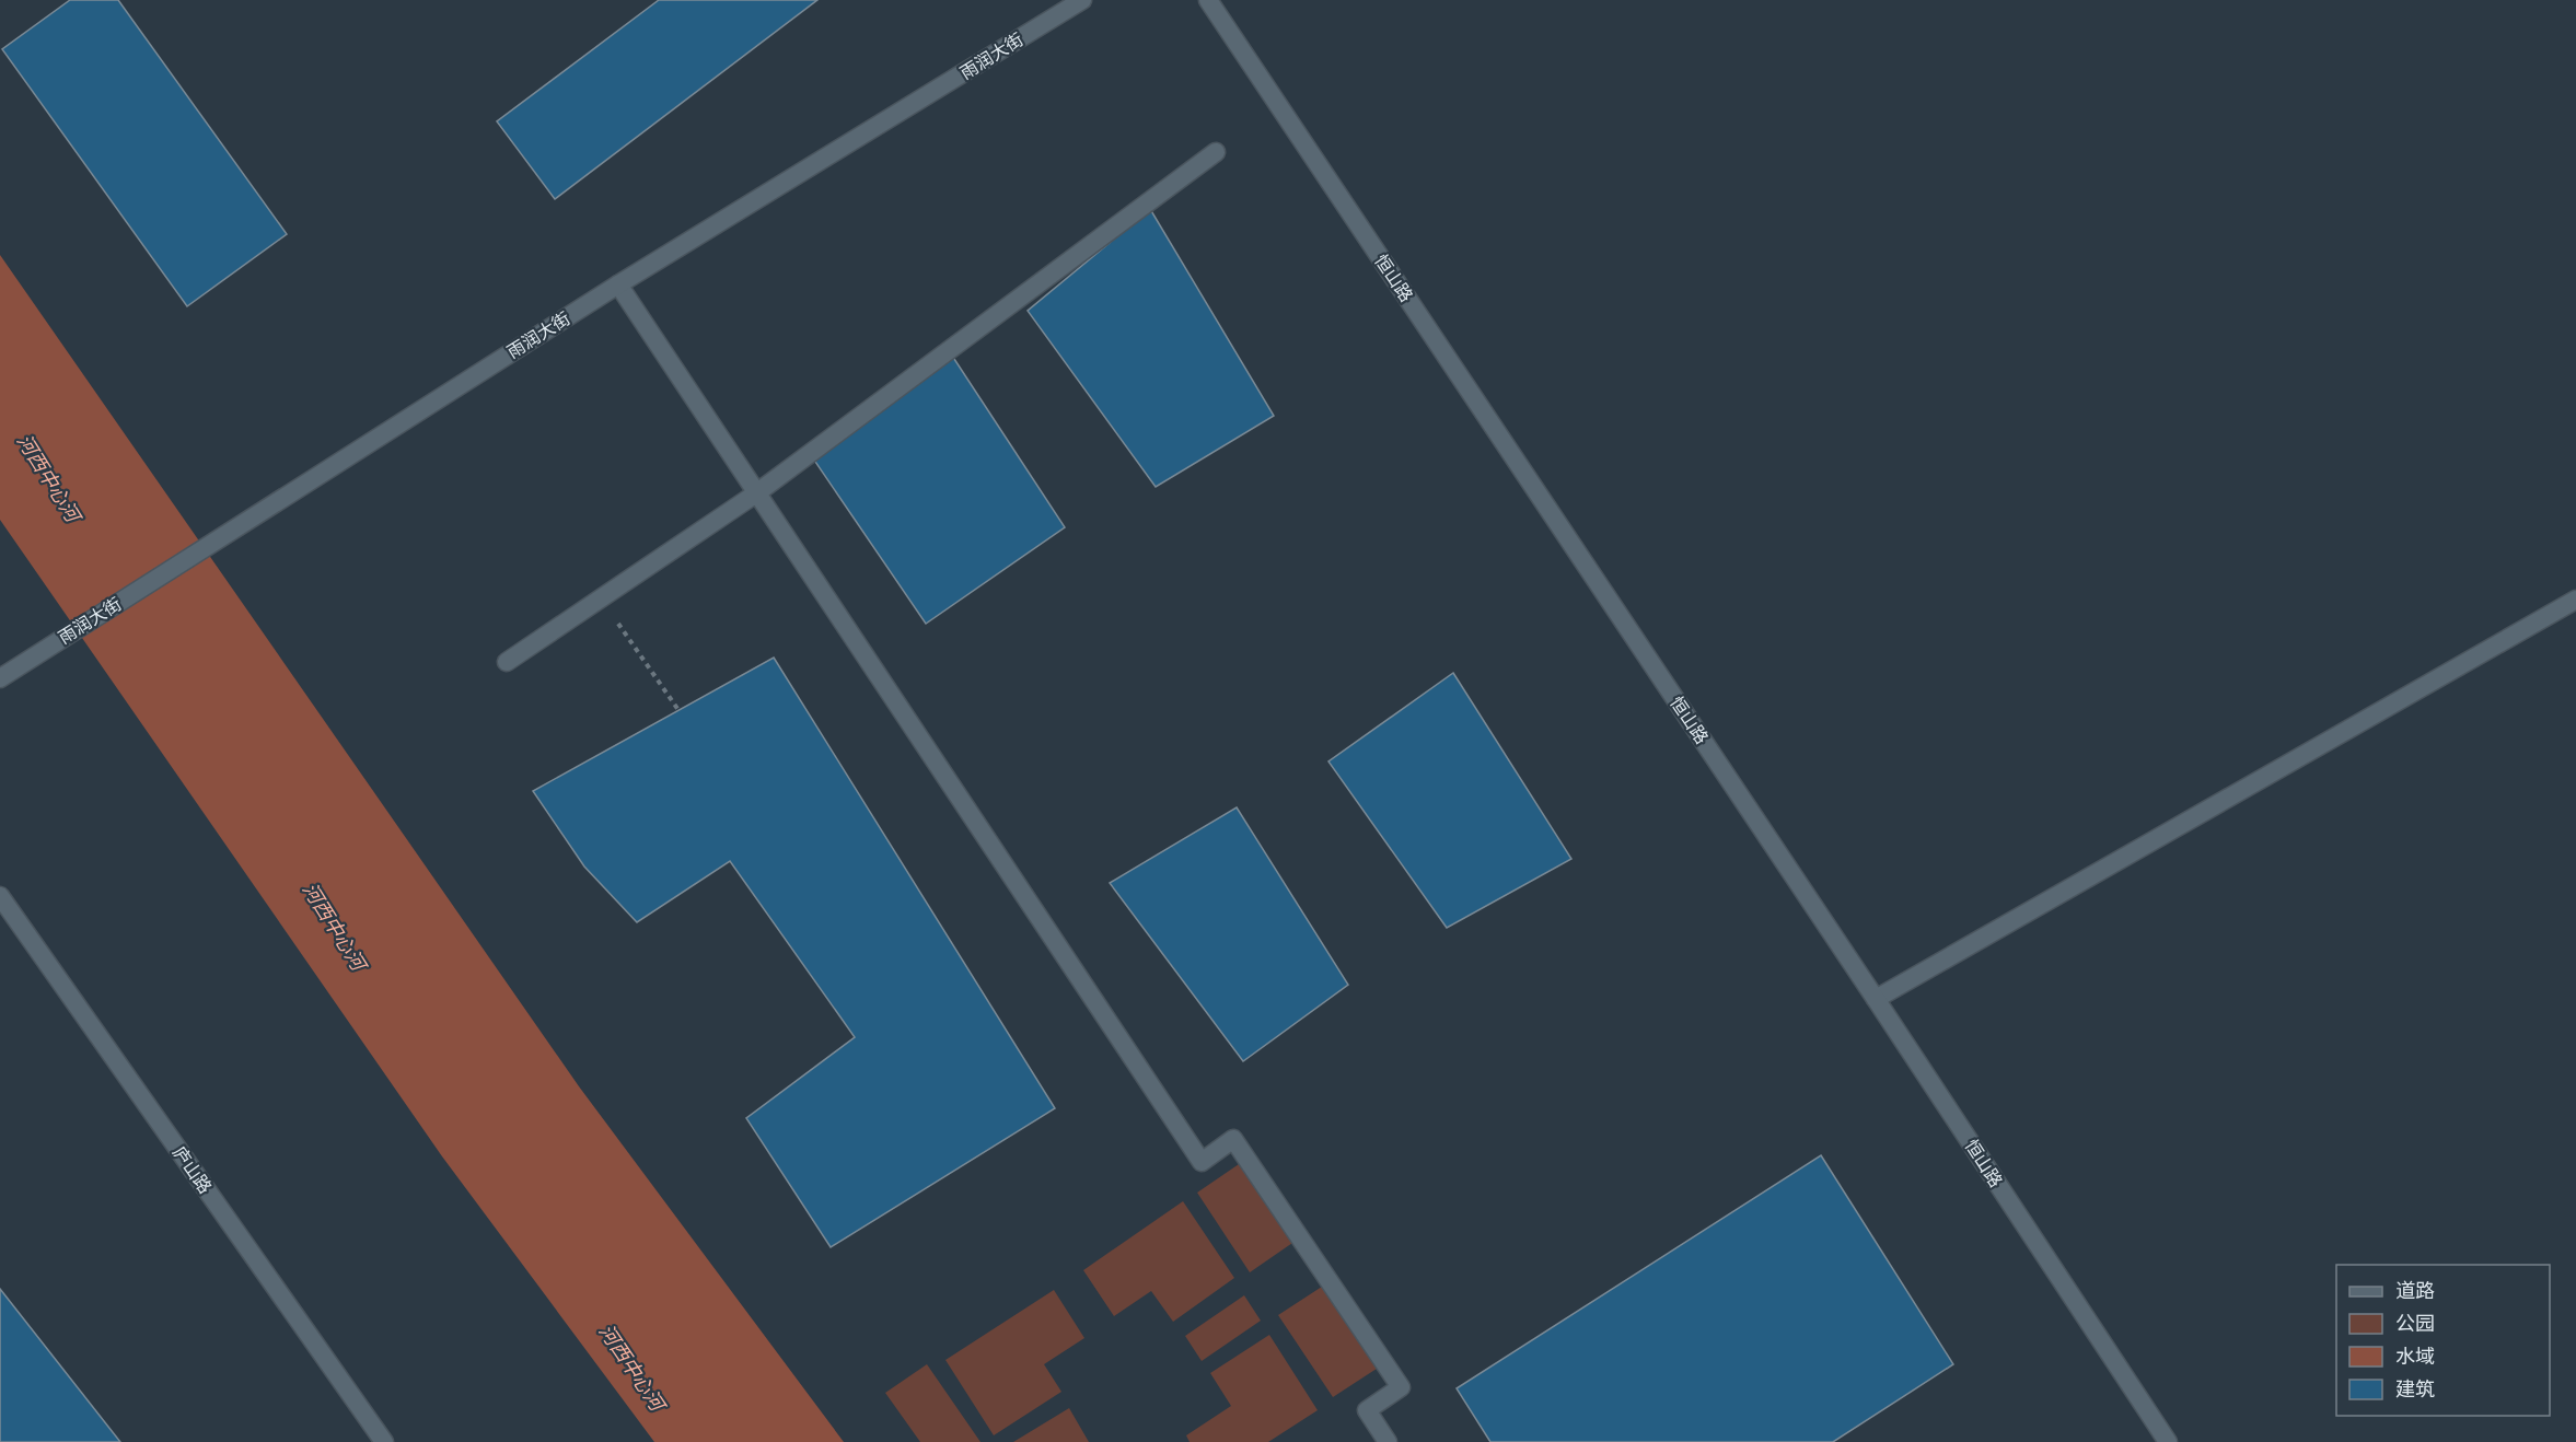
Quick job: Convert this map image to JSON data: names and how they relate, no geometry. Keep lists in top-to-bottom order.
{
  "streets": {
    "street": ["雨润大街", "恒山路", "庐山路"]
  },
  "water": ["河西中心河"],
  "legend": [
    "道路",
    "公园",
    "水域",
    "建筑"
  ]
}
